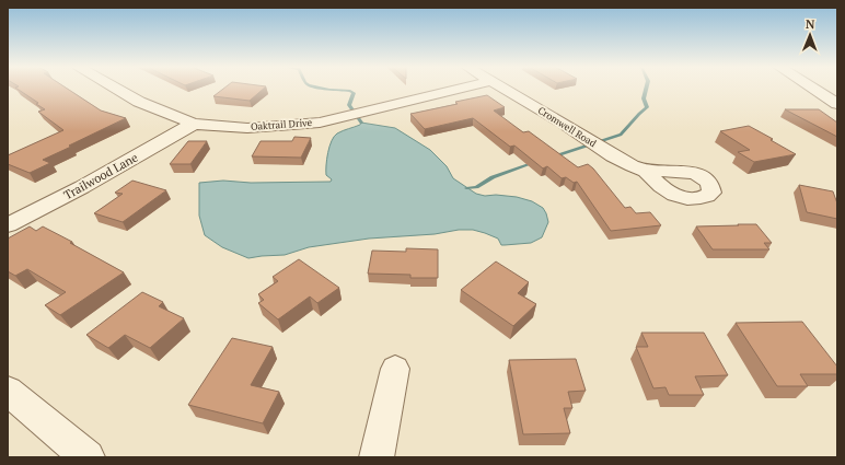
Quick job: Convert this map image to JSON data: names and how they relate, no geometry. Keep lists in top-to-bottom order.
{
  "streets": {
    "street": ["Oaktrail Drive", "Cromwell Road", "Trailwood Lane"]
  },
  "crossings": [
    ["Oaktrail Drive", "Trailwood Lane"]
  ],
  "north": "top"
}
